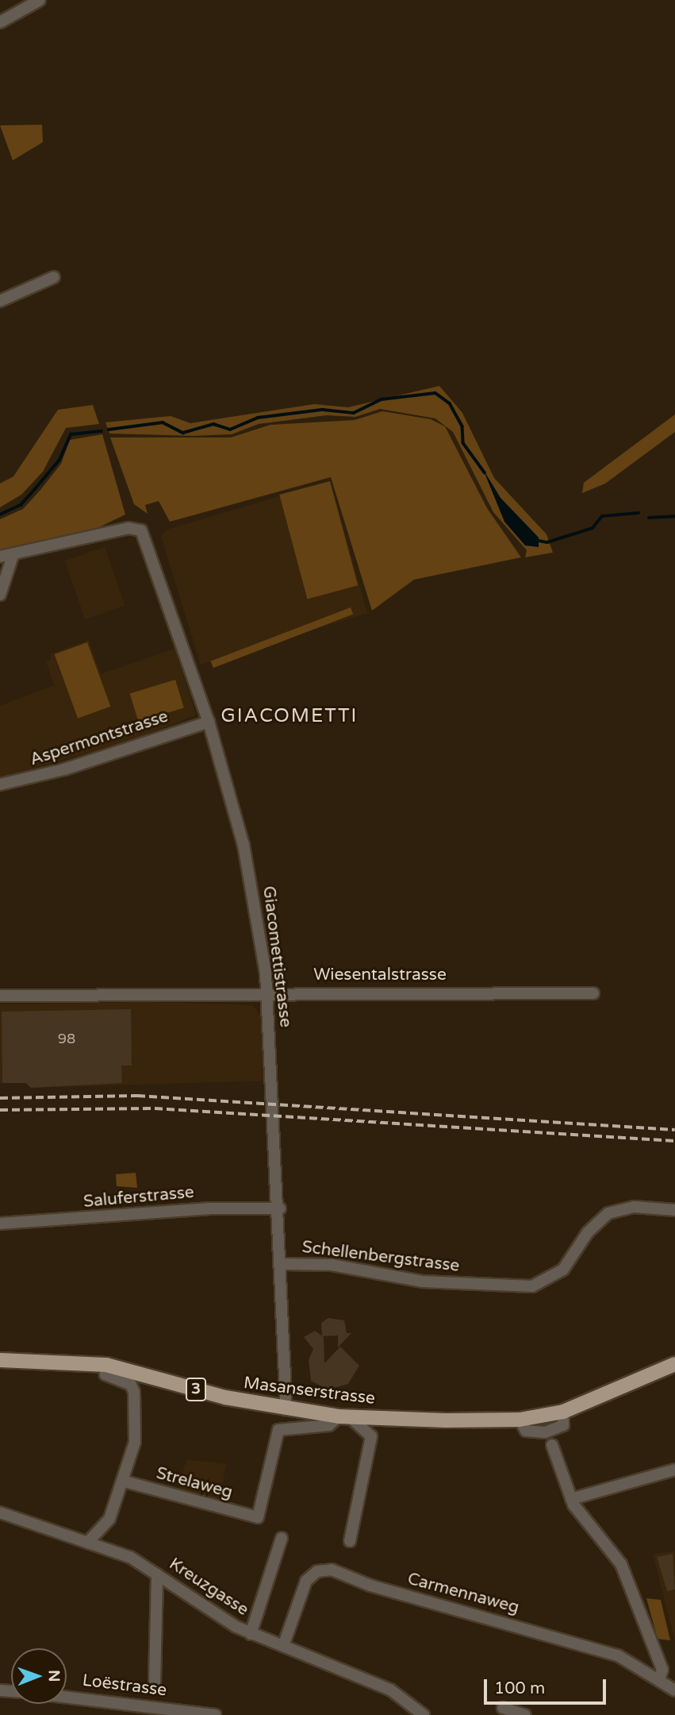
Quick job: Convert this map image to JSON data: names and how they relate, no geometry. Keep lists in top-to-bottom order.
{
  "streets": {
    "main road": ["3", "Masanserstrasse"],
    "street": [
      "Aspermontstrasse",
      "Giacomettistrasse",
      "Wiesentalstrasse",
      "Saluferstrasse",
      "Schellenbergstrasse",
      "Strelaweg",
      "Kreuzgasse",
      "Carmennaweg",
      "Loëstrasse"
    ]
  },
  "crossings": [
    ["Aspermontstrasse", "Giacomettistrasse"],
    ["Giacomettistrasse", "Wiesentalstrasse"],
    ["Giacomettistrasse", "Saluferstrasse"],
    ["Giacomettistrasse", "Schellenbergstrasse"],
    ["Giacomettistrasse", "Masanserstrasse"],
    ["Masanserstrasse", "Strelaweg"],
    ["Kreuzgasse", "Carmennaweg"]
  ],
  "districts": ["GIACOMETTI"],
  "house_numbers": ["98"],
  "scale_bar": "100 m",
  "north": "right"
}
